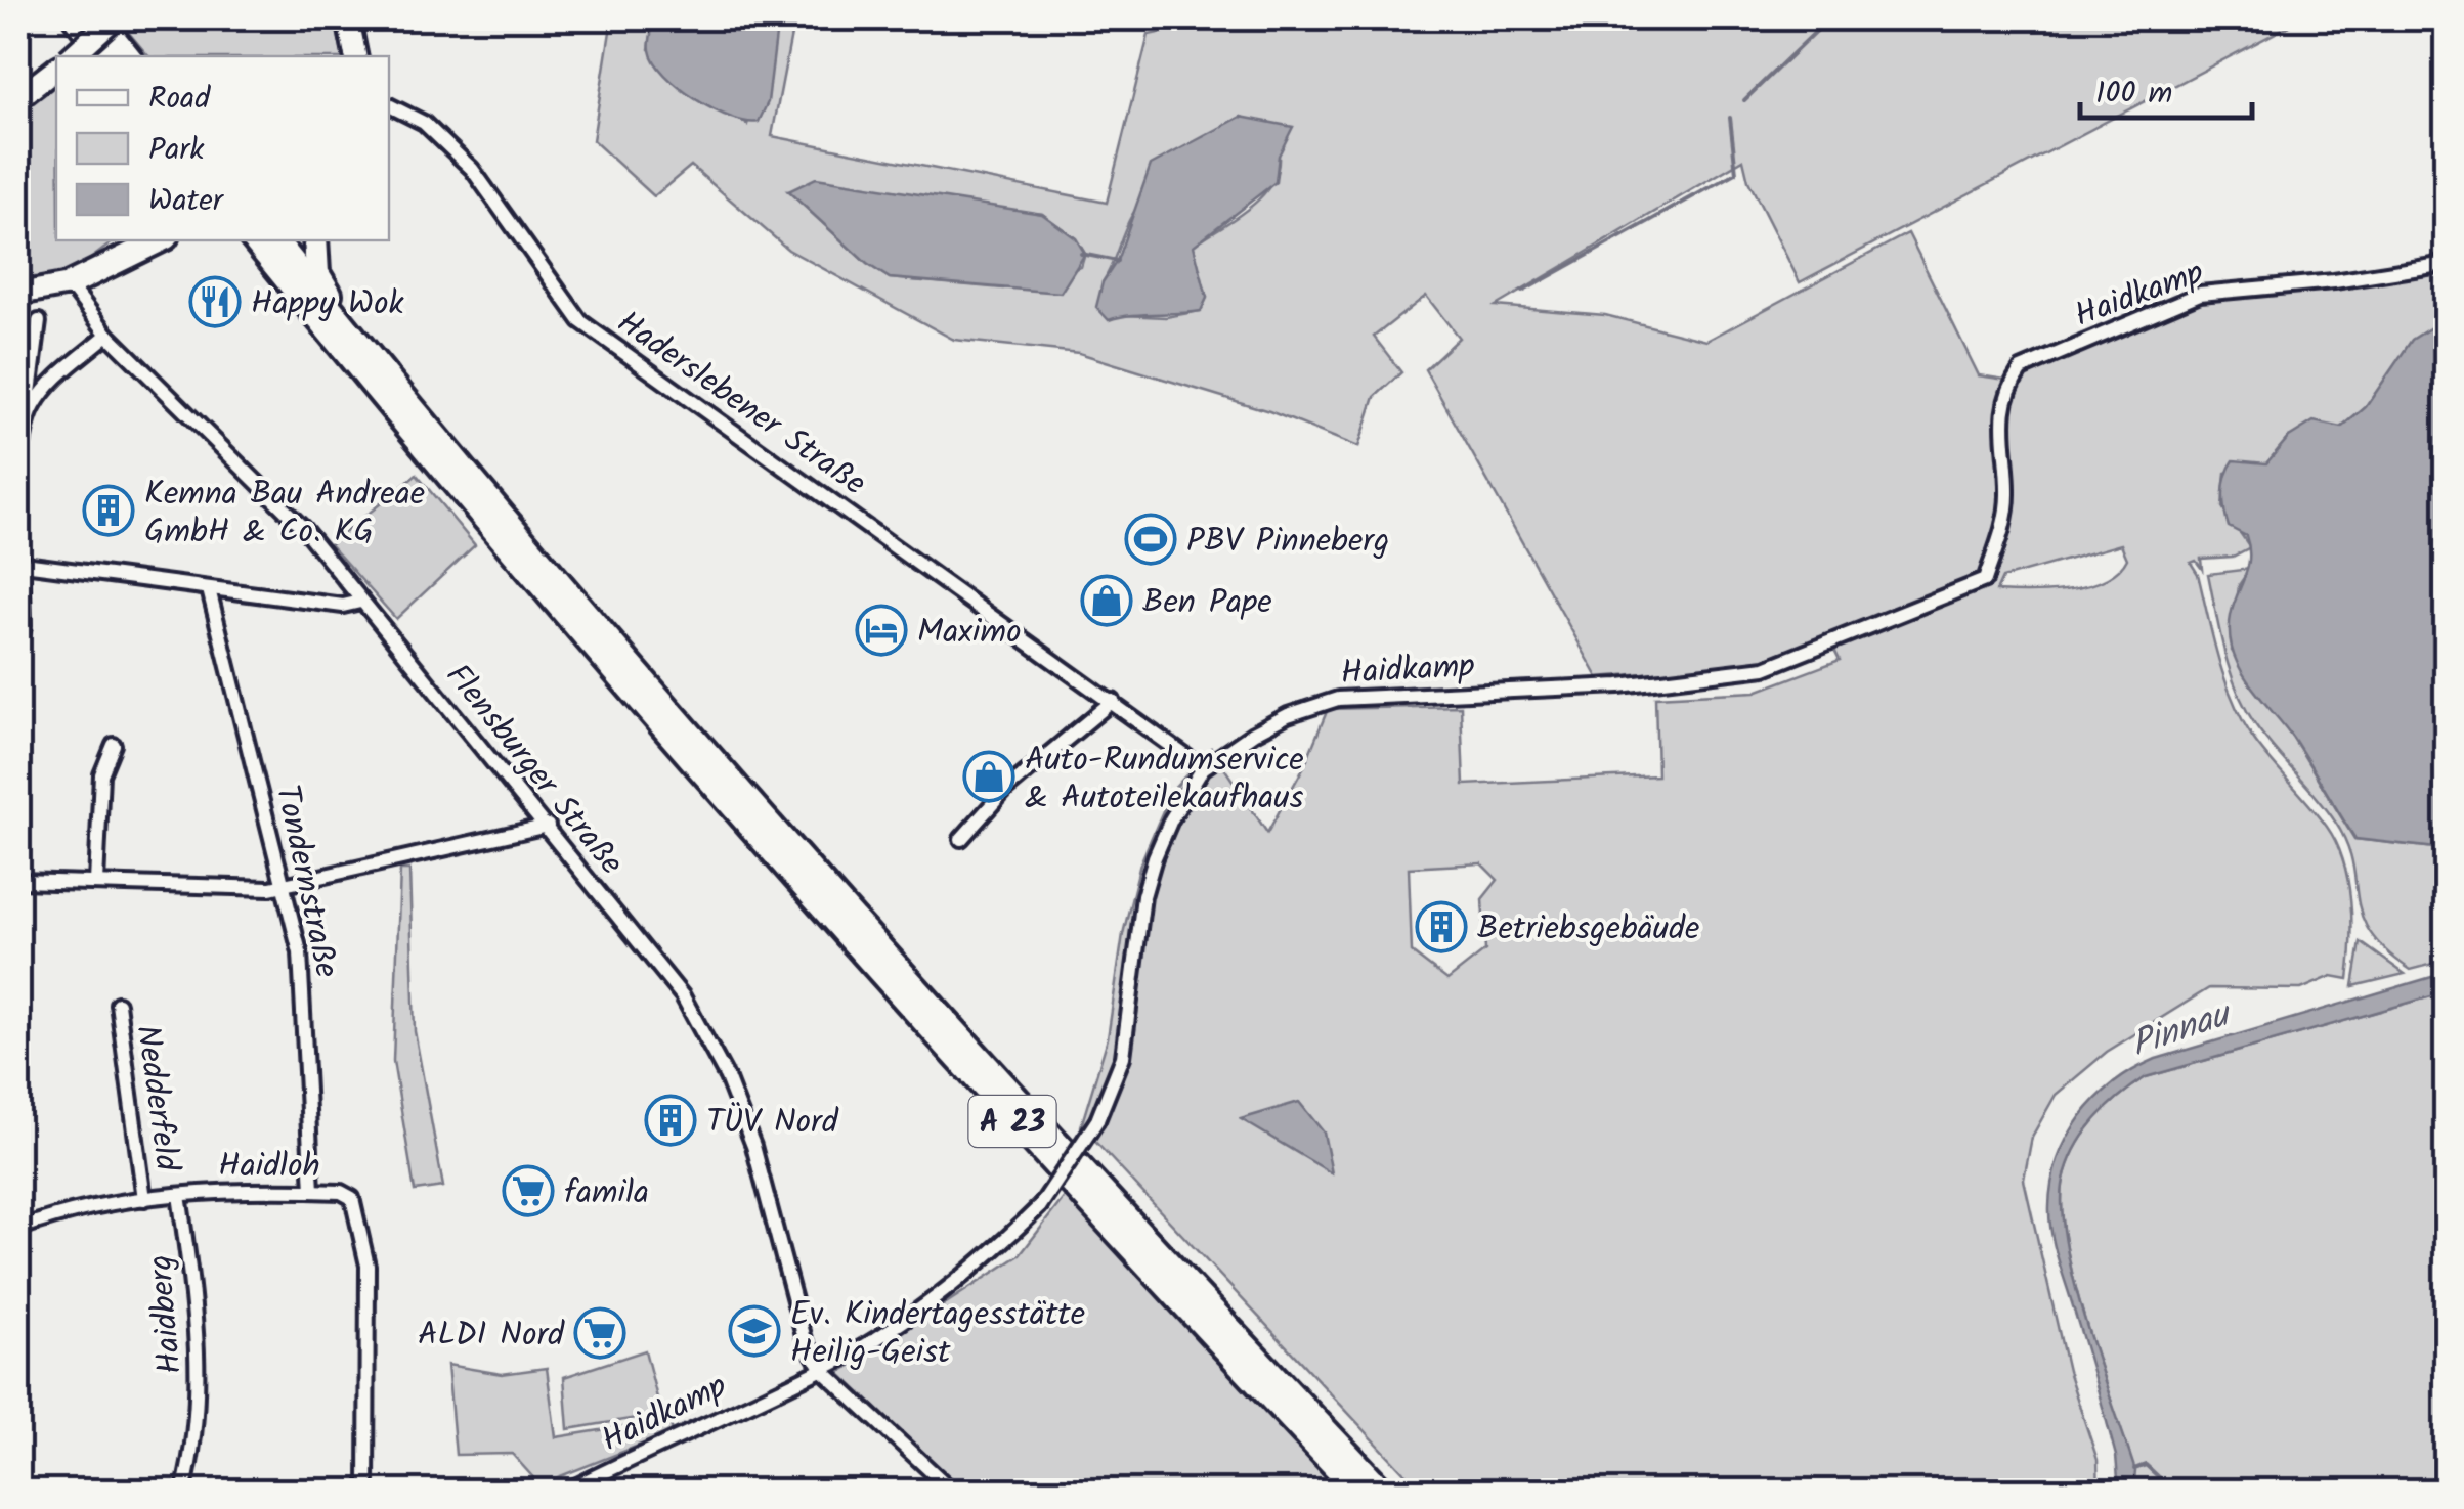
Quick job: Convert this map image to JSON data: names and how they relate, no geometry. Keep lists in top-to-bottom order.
{
  "streets": {
    "highway": ["A 23"],
    "street": [
      "Haidkamp",
      "Haderslebener Straße",
      "Flensburger Straße",
      "Tondernstraße",
      "Nedderfeld",
      "Haidloh",
      "Haidberg"
    ]
  },
  "crossings": [
    ["Haidkamp", "Haderslebener Straße"],
    ["Haidkamp", "Flensburger Straße"],
    ["Tondernstraße", "Haidloh"],
    ["Nedderfeld", "Haidloh"],
    ["Haidloh", "Haidberg"]
  ],
  "water": ["Pinnau"],
  "places": {
    "restaurant": ["Happy Wok"],
    "building": ["Kemna Bau Andreae GmbH & Co. KG", "Betriebsgebäude", "TÜV Nord"],
    "sports": ["PBV Pinneberg"],
    "shop": ["Ben Pape", "Auto-Rundumservice & Autoteilekaufhaus"],
    "hotel": ["Maximo"],
    "supermarket": ["famila", "ALDI Nord"],
    "school or university": ["Ev. Kindertagesstätte Heilig-Geist"]
  },
  "legend": ["Road", "Park", "Water"],
  "scale_bar": "100 m"
}
